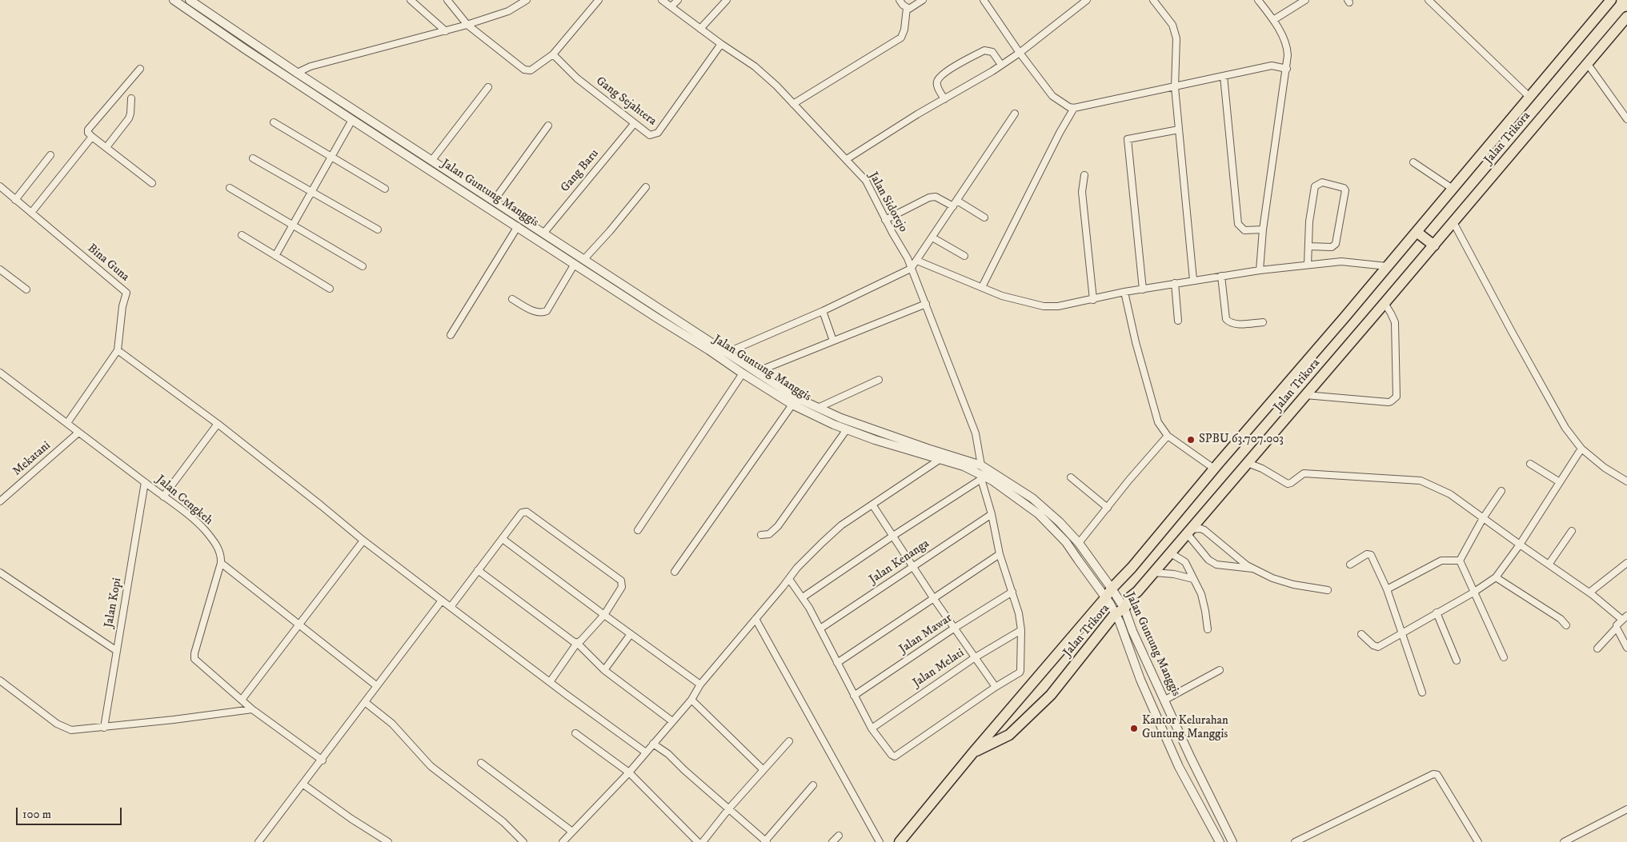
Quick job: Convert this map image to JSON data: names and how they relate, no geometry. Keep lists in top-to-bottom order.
{
  "streets": {
    "main road": ["Jalan Trikora"],
    "street": [
      "Gang Sejahtera",
      "Gang Baru",
      "Jalan Guntung Manggis",
      "Jalan Sidorejo",
      "Bina Guna",
      "Mekatani",
      "Jalan Cengkeh",
      "Jalan Kenanga",
      "Jalan Kopi",
      "Jalan Mawar",
      "Jalan Melati"
    ]
  },
  "crossings": [
    ["Gang Sejahtera", "Gang Baru"],
    ["Gang Sejahtera", "Jalan Sidorejo"],
    ["Jalan Trikora", "Jalan Guntung Manggis"],
    ["Gang Baru", "Jalan Guntung Manggis"],
    ["Jalan Guntung Manggis", "Jalan Sidorejo"],
    ["Bina Guna", "Jalan Cengkeh"],
    ["Mekatani", "Jalan Cengkeh"],
    ["Jalan Cengkeh", "Jalan Kopi"]
  ],
  "places": ["SPBU 63.707.003", "Kantor Kelurahan Guntung Manggis"],
  "scale_bar": "100 m"
}
